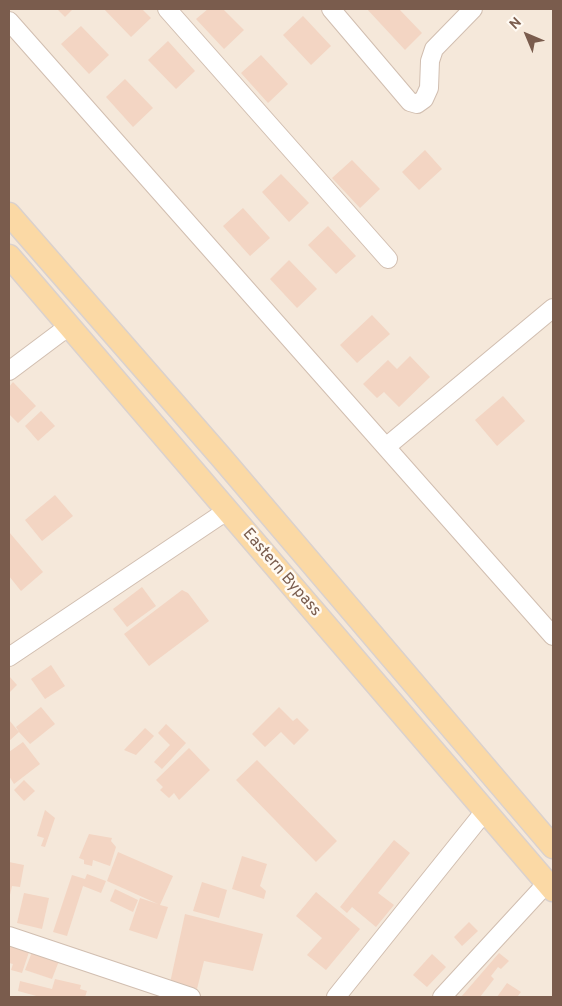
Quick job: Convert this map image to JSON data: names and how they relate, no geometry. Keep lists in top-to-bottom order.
{
  "streets": {
    "main road": ["Eastern Bypass"]
  },
  "north": "top left"
}
